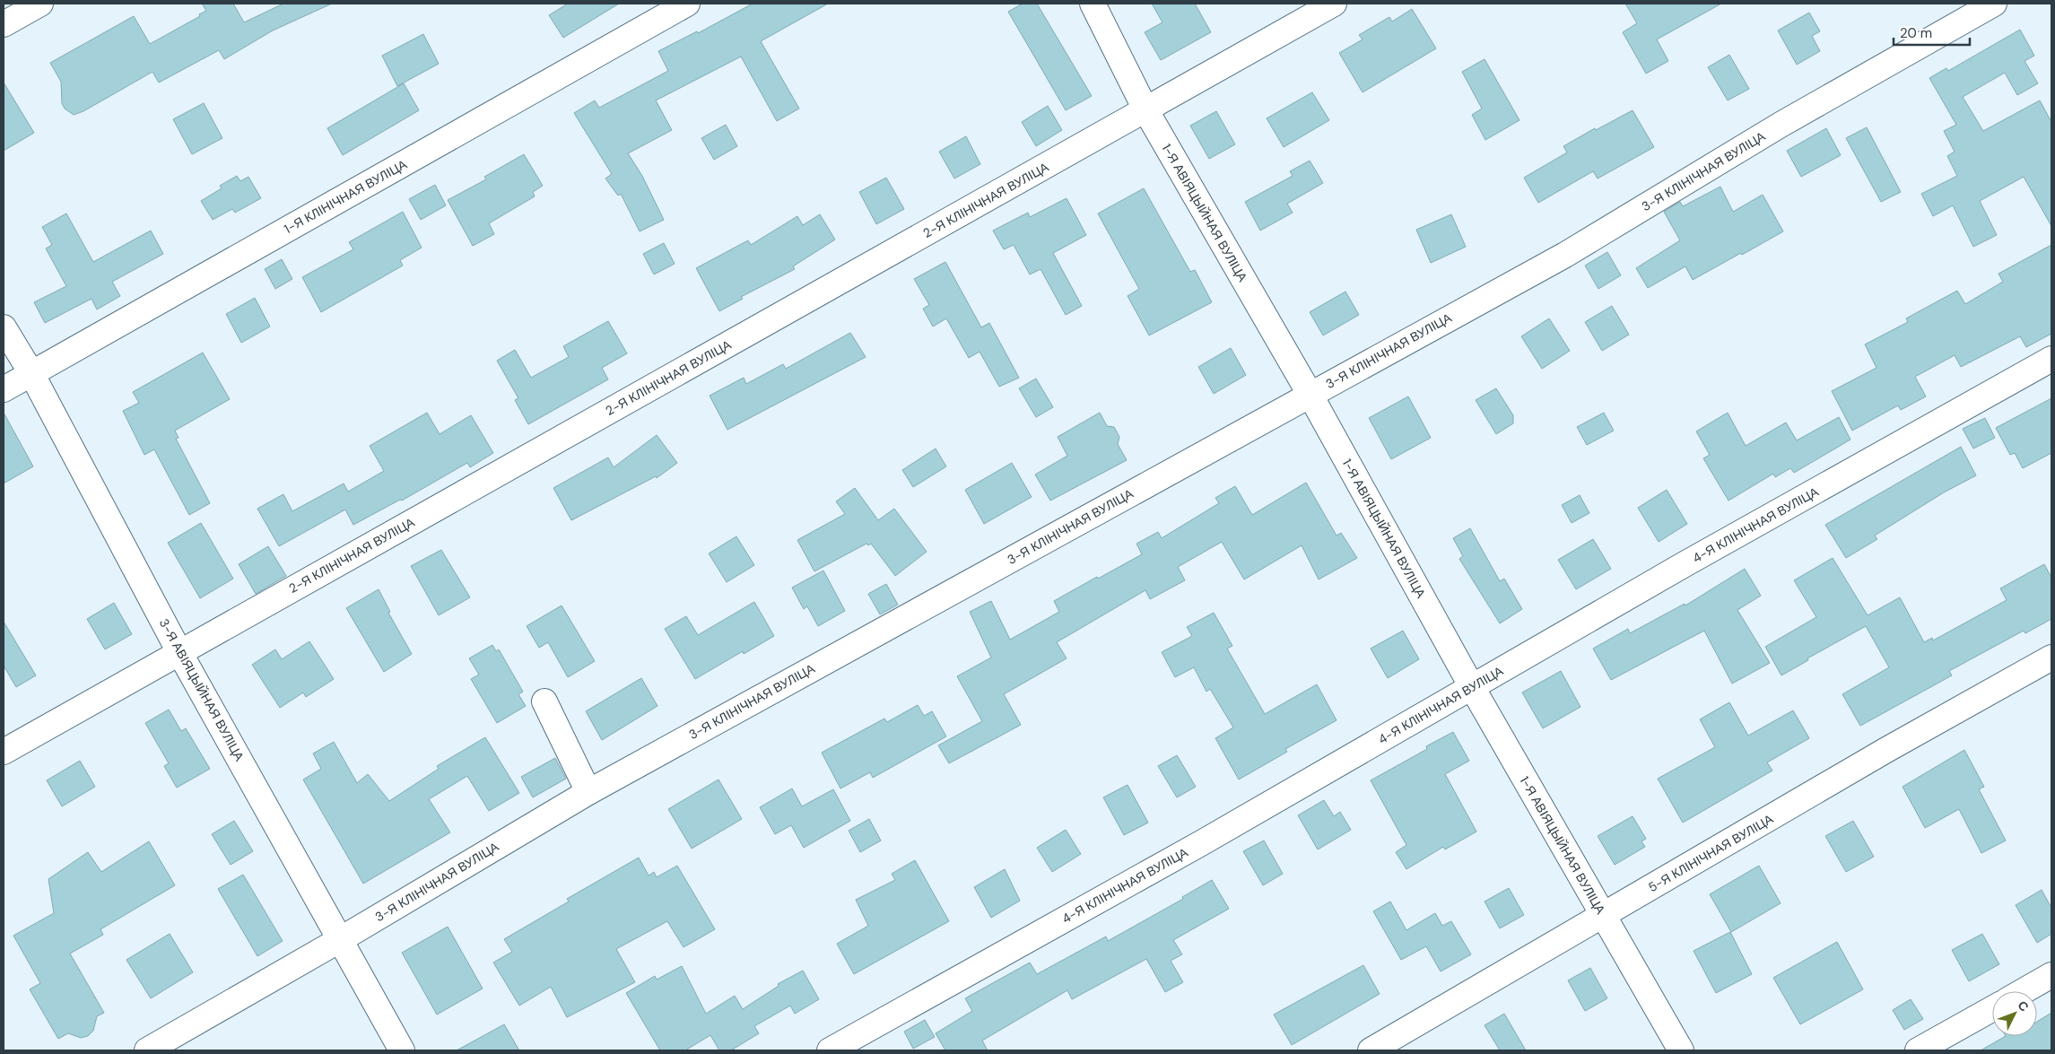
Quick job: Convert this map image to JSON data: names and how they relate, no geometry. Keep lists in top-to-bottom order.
{
  "streets": {
    "street": [
      "3-Я КЛІНІЧНАЯ ВУЛІЦА",
      "1-Я КЛІНІЧНАЯ ВУЛІЦА",
      "2-Я КЛІНІЧНАЯ ВУЛІЦА",
      "1-Я АВІЯЦЫЙНАЯ ВУЛІЦА",
      "4-Я КЛІНІЧНАЯ ВУЛІЦА",
      "3-Я АВІЯЦЫЙНАЯ ВУЛІЦА",
      "5-Я КЛІНІЧНАЯ ВУЛІЦА"
    ]
  },
  "crossings": [
    ["3-Я КЛІНІЧНАЯ ВУЛІЦА", "1-Я АВІЯЦЫЙНАЯ ВУЛІЦА"],
    ["3-Я КЛІНІЧНАЯ ВУЛІЦА", "3-Я АВІЯЦЫЙНАЯ ВУЛІЦА"],
    ["1-Я КЛІНІЧНАЯ ВУЛІЦА", "3-Я АВІЯЦЫЙНАЯ ВУЛІЦА"],
    ["2-Я КЛІНІЧНАЯ ВУЛІЦА", "1-Я АВІЯЦЫЙНАЯ ВУЛІЦА"],
    ["2-Я КЛІНІЧНАЯ ВУЛІЦА", "3-Я АВІЯЦЫЙНАЯ ВУЛІЦА"],
    ["1-Я АВІЯЦЫЙНАЯ ВУЛІЦА", "4-Я КЛІНІЧНАЯ ВУЛІЦА"],
    ["1-Я АВІЯЦЫЙНАЯ ВУЛІЦА", "5-Я КЛІНІЧНАЯ ВУЛІЦА"]
  ],
  "scale_bar": "20 m",
  "north": "top right"
}
